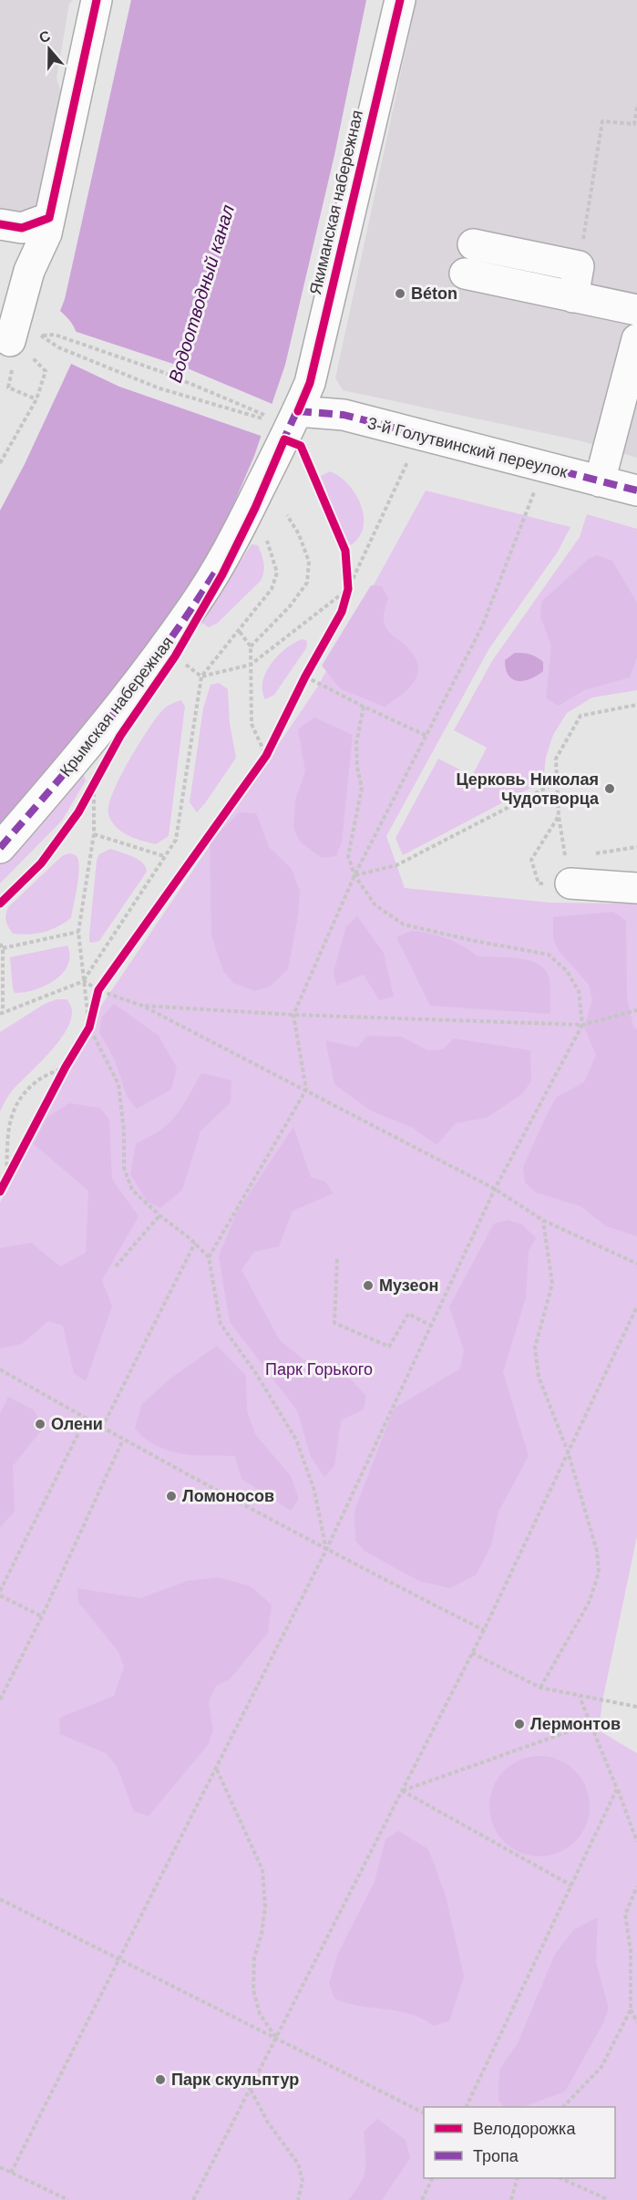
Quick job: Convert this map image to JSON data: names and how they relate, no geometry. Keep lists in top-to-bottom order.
{
  "streets": {
    "street": ["Якиманская набережная", "3-й Голутвинский переулок", "Крымская набережная"]
  },
  "crossings": [
    ["Якиманская набережная", "3-й Голутвинский переулок"],
    ["Якиманская набережная", "Крымская набережная"],
    ["3-й Голутвинский переулок", "Крымская набережная"]
  ],
  "water": ["Водоотводный канал"],
  "parks": ["Парк Горького"],
  "places": [
    "Béton",
    "Церковь Николая Чудотворца",
    "Музеон",
    "Олени",
    "Ломоносов",
    "Лермонтов",
    "Парк скульптур"
  ],
  "legend": ["Велодорожка", "Тропа"],
  "north": "top"
}
